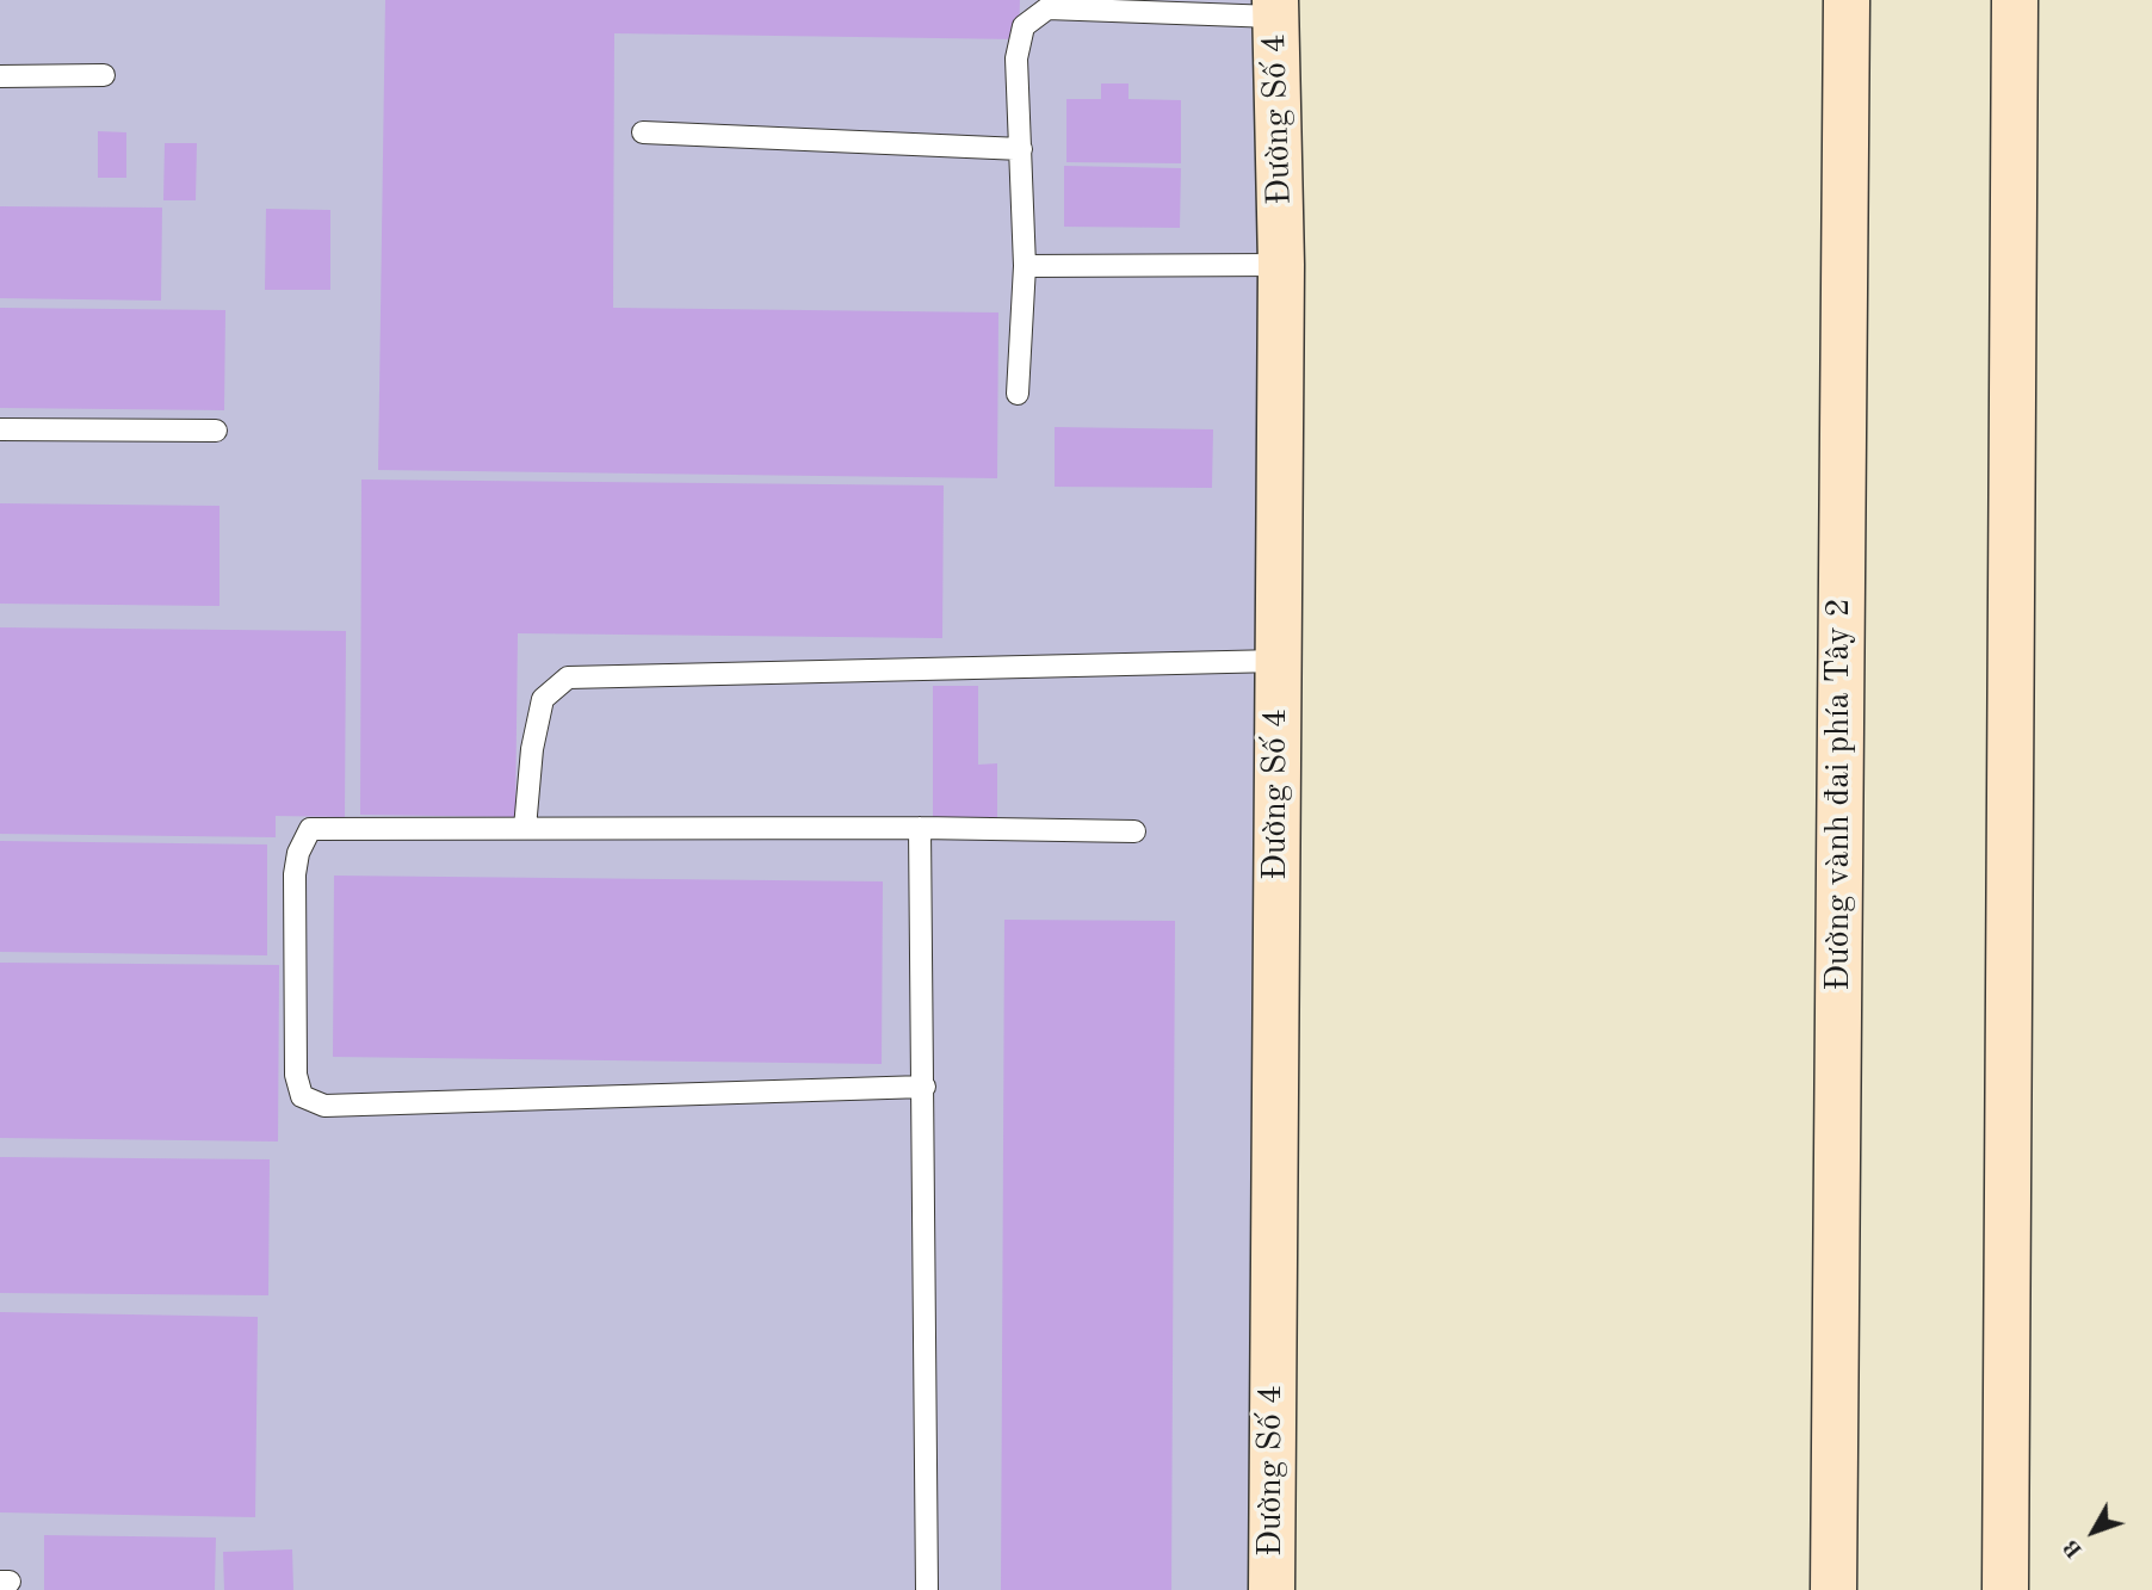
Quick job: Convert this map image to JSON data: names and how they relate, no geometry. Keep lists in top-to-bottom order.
{
  "streets": {
    "main road": ["Đường Số 4", "Đường vành đai phía Tây 2"]
  },
  "north": "bottom left"
}
